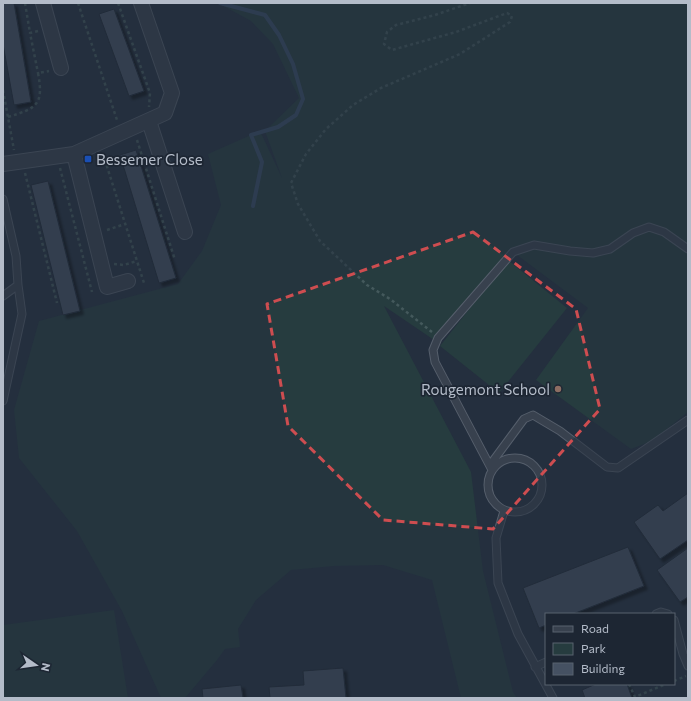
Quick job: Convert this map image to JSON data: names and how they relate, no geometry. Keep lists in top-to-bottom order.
{
  "places": {
    "transit": ["Bessemer Close"],
    "other": ["Rougemont School"]
  },
  "legend": ["Road", "Park", "Building"],
  "north": "right"
}
